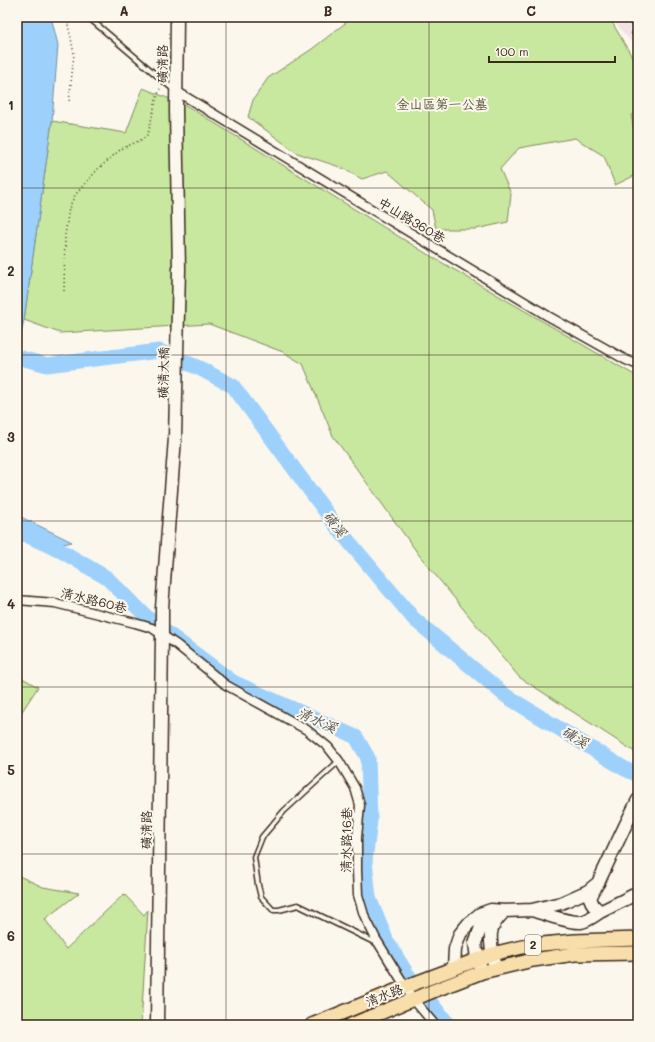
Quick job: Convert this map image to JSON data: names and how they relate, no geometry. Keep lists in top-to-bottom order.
{
  "streets": {
    "main road": ["2", "清水路"],
    "street": [
      "磺清路",
      "中山路360巷",
      "磺清大橋",
      "清水路60巷",
      "清水路16巷"
    ]
  },
  "crossings": [
    ["磺清路", "中山路360巷"],
    ["磺清路", "磺清大橋"],
    ["磺清路", "清水路60巷"],
    ["磺清路", "清水路16巷"],
    ["磺清大橋", "清水路60巷"],
    ["磺清大橋", "清水路16巷"],
    ["清水路60巷", "清水路16巷"],
    ["清水路16巷", "2"],
    ["清水路16巷", "清水路"],
    ["2", "清水路"]
  ],
  "water": ["磺溪", "清水溪"],
  "parks": ["金山區第一公墓"],
  "scale_bar": "100 m",
  "grid": {
    "columns": ["A", "B", "C"],
    "rows": [
      "1",
      "2",
      "3",
      "4",
      "5",
      "6"
    ]
  }
}
